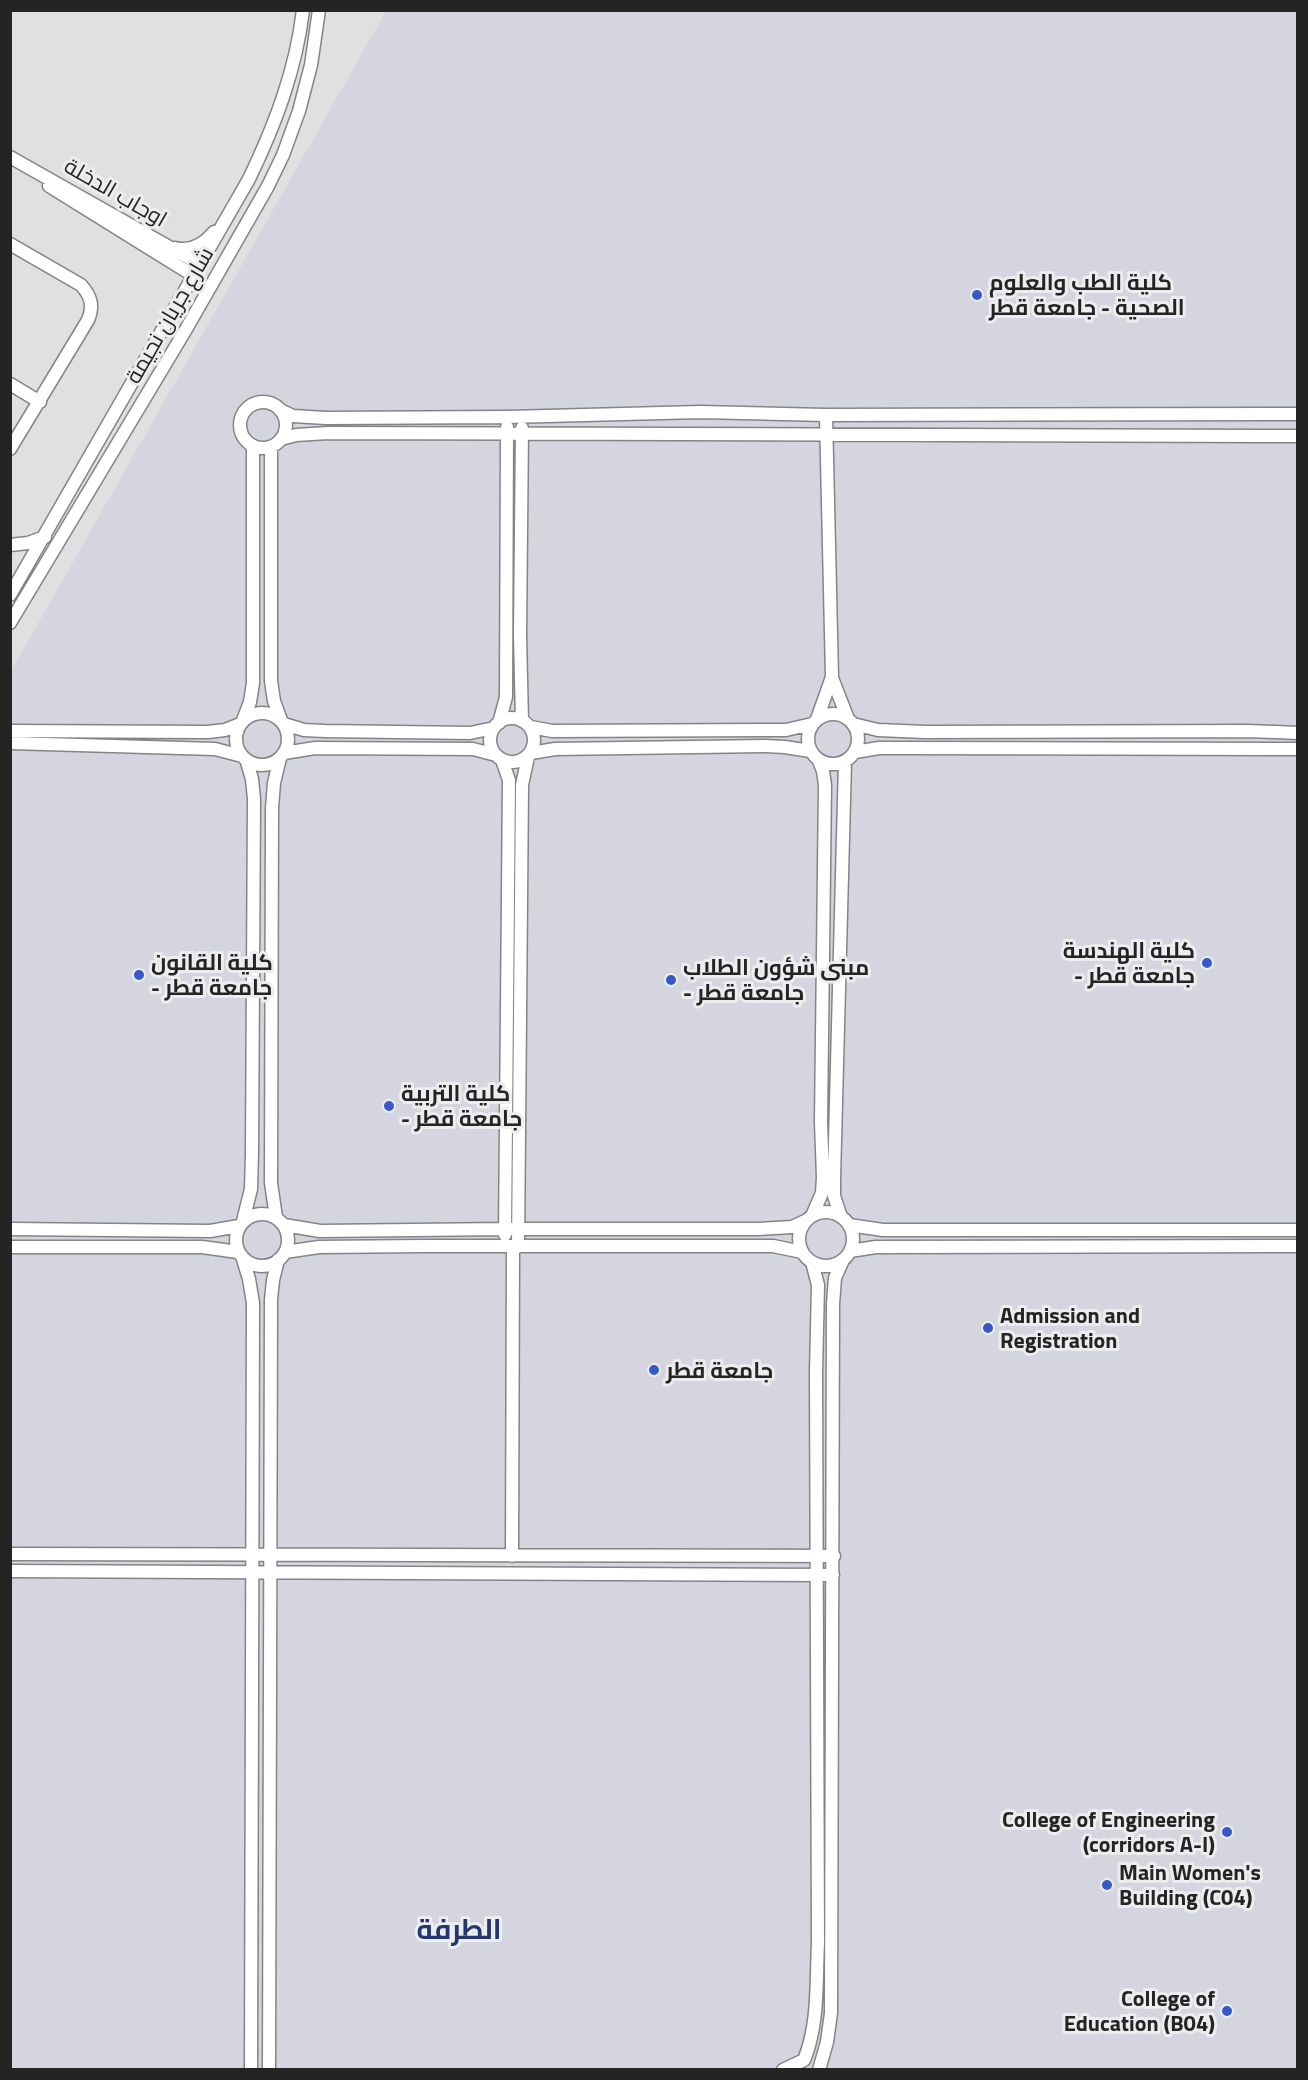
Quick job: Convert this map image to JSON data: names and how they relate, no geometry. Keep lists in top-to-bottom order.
{
  "streets": {
    "street": ["اوجاب الدخلة", "شارع جريان نجيمة"]
  },
  "crossings": [
    ["اوجاب الدخلة", "شارع جريان نجيمة"]
  ],
  "districts": ["الطرفة"],
  "places": [
    "كلية الطب والعلوم الصحية - جامعة قطر",
    "كلية الهندسة - جامعة قطر",
    "كلية القانون - جامعة قطر",
    "مبنى شؤون الطلاب - جامعة قطر",
    "كلية التربية - جامعة قطر",
    "Admission and Registration",
    "جامعة قطر",
    "College of Engineering (corridors A-I)",
    "Main Women's Building (C04)",
    "College of Education (B04)"
  ]
}
